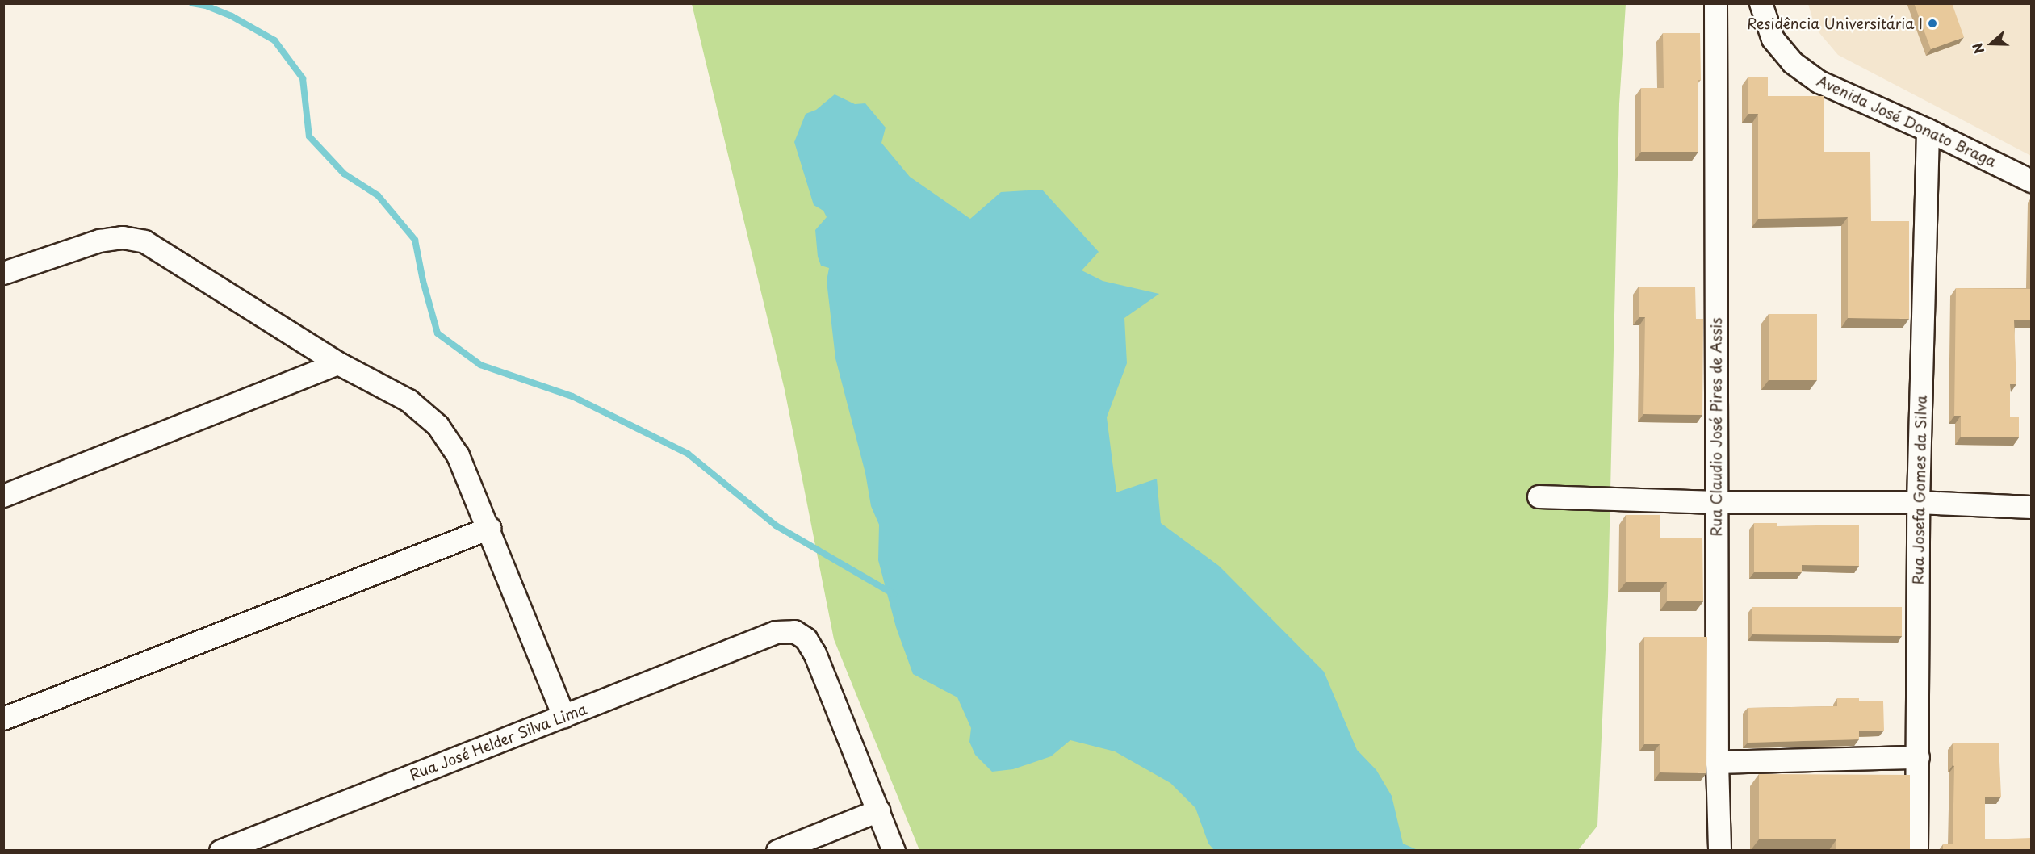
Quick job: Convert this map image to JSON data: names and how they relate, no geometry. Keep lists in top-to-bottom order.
{
  "streets": {
    "street": [
      "Avenida José Donato Braga",
      "Rua Claudio José Pires de Assis",
      "Rua Josefa Gomes da Silva",
      "Rua José Helder Silva Lima"
    ]
  },
  "crossings": [
    ["Avenida José Donato Braga", "Rua Josefa Gomes da Silva"]
  ],
  "places": ["Residência Universitária I"],
  "north": "left"
}
